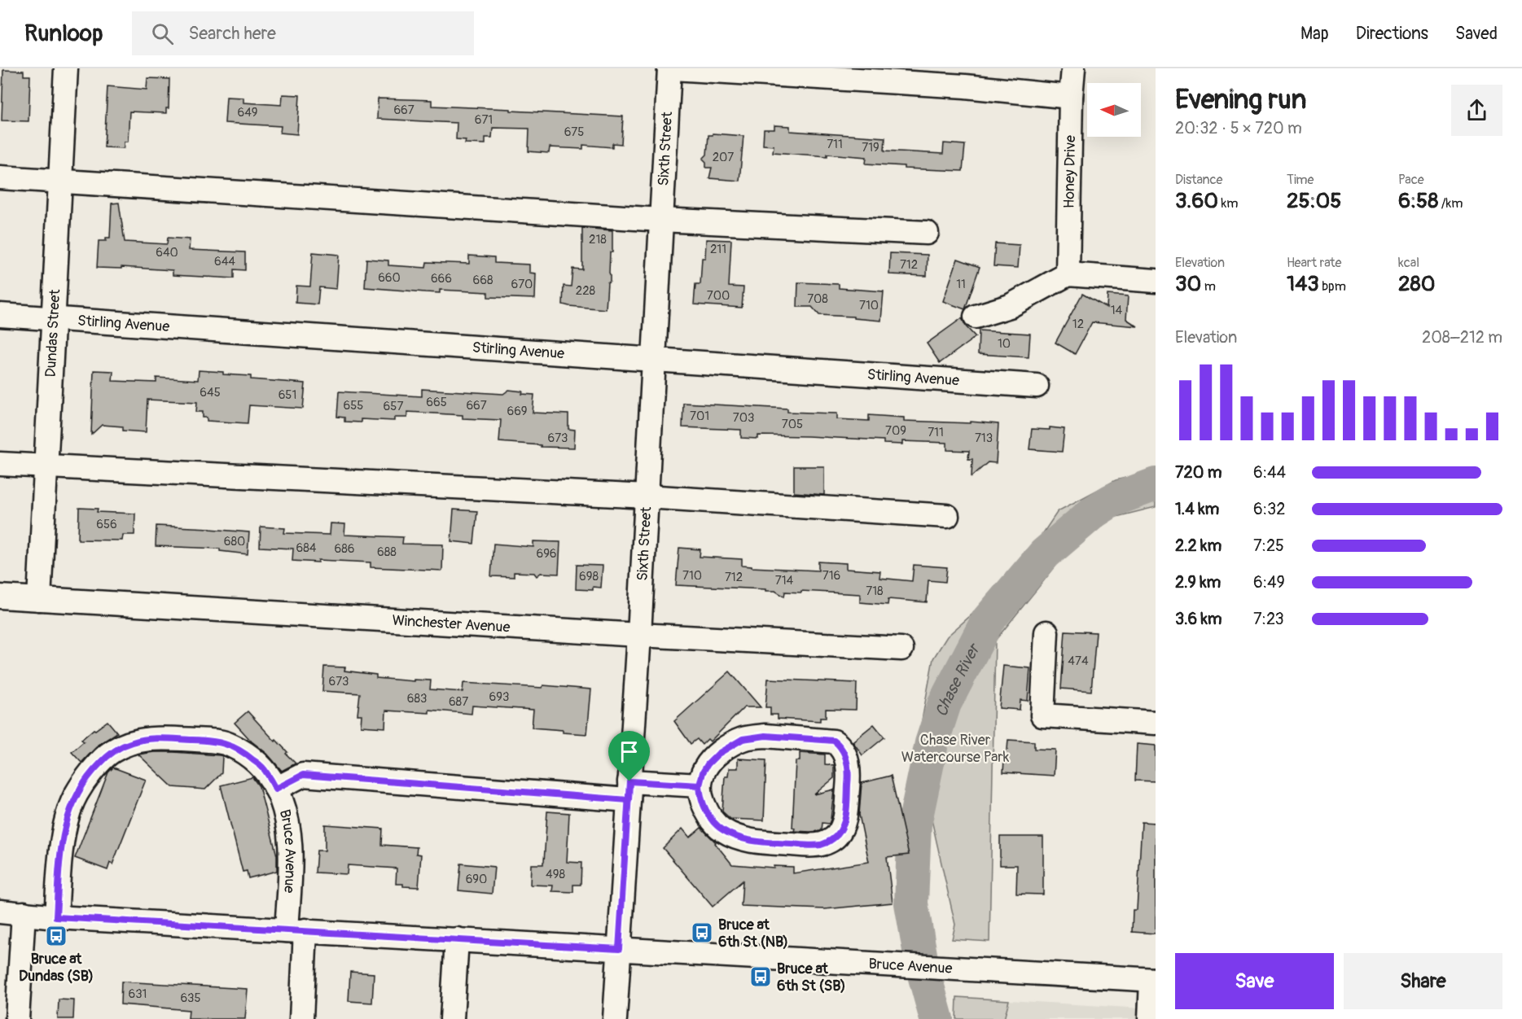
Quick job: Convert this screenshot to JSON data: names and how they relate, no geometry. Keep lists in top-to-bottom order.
{
  "streets": {
    "street": [
      "Sixth Street",
      "Honey Drive",
      "Stirling Avenue",
      "Dundas Street",
      "Winchester Avenue",
      "Bruce Avenue"
    ]
  },
  "crossings": [
    ["Sixth Street", "Stirling Avenue"],
    ["Sixth Street", "Winchester Avenue"],
    ["Sixth Street", "Bruce Avenue"],
    ["Stirling Avenue", "Dundas Street"],
    ["Dundas Street", "Winchester Avenue"]
  ],
  "water": ["Chase River"],
  "parks": ["Chase River Watercourse Park"],
  "places": {
    "bus stop": ["Bruce at 6th St (NB)", "Bruce at Dundas (SB)", "Bruce at 6th St (SB)"]
  },
  "house_numbers": [
    "667",
    "649",
    "671",
    "675",
    "711",
    "719",
    "207",
    "218",
    "211",
    "640",
    "644",
    "712",
    "660",
    "666",
    "668",
    "670",
    "11",
    "228",
    "700",
    "708",
    "710",
    "14",
    "12",
    "10",
    "645",
    "651",
    "665",
    "655",
    "667",
    "657",
    "669",
    "701",
    "703",
    "705",
    "709",
    "711",
    "673",
    "713",
    "656",
    "680",
    "684",
    "686",
    "688",
    "696",
    "710",
    "716",
    "698",
    "712",
    "714",
    "718",
    "474",
    "673",
    "693",
    "683",
    "687",
    "498",
    "690",
    "631",
    "635"
  ],
  "north": "left",
  "page": {
    "header": "Runloop",
    "search": "Search here",
    "nav": ["Map", "Directions", "Saved"],
    "heading": ["Evening run", "20:32 · 5 × 720 m"],
    "stats": [
      ["Distance", "3.60 km"],
      ["Time", "25:05"],
      ["Pace", "6:58 /km"],
      ["Elevation", "30 m"],
      ["Heart rate", "143 bpm"],
      ["kcal", "280"]
    ],
    "chart": ["Elevation", "208–212 m"],
    "list": [
      {
        "name": "720 m",
        "note": "6:44"
      },
      {
        "name": "1.4 km",
        "note": "6:32"
      },
      {
        "name": "2.2 km",
        "note": "7:25"
      },
      {
        "name": "2.9 km",
        "note": "6:49"
      },
      {
        "name": "3.6 km",
        "note": "7:23"
      }
    ],
    "buttons": ["Save", "Share"]
  }
}
